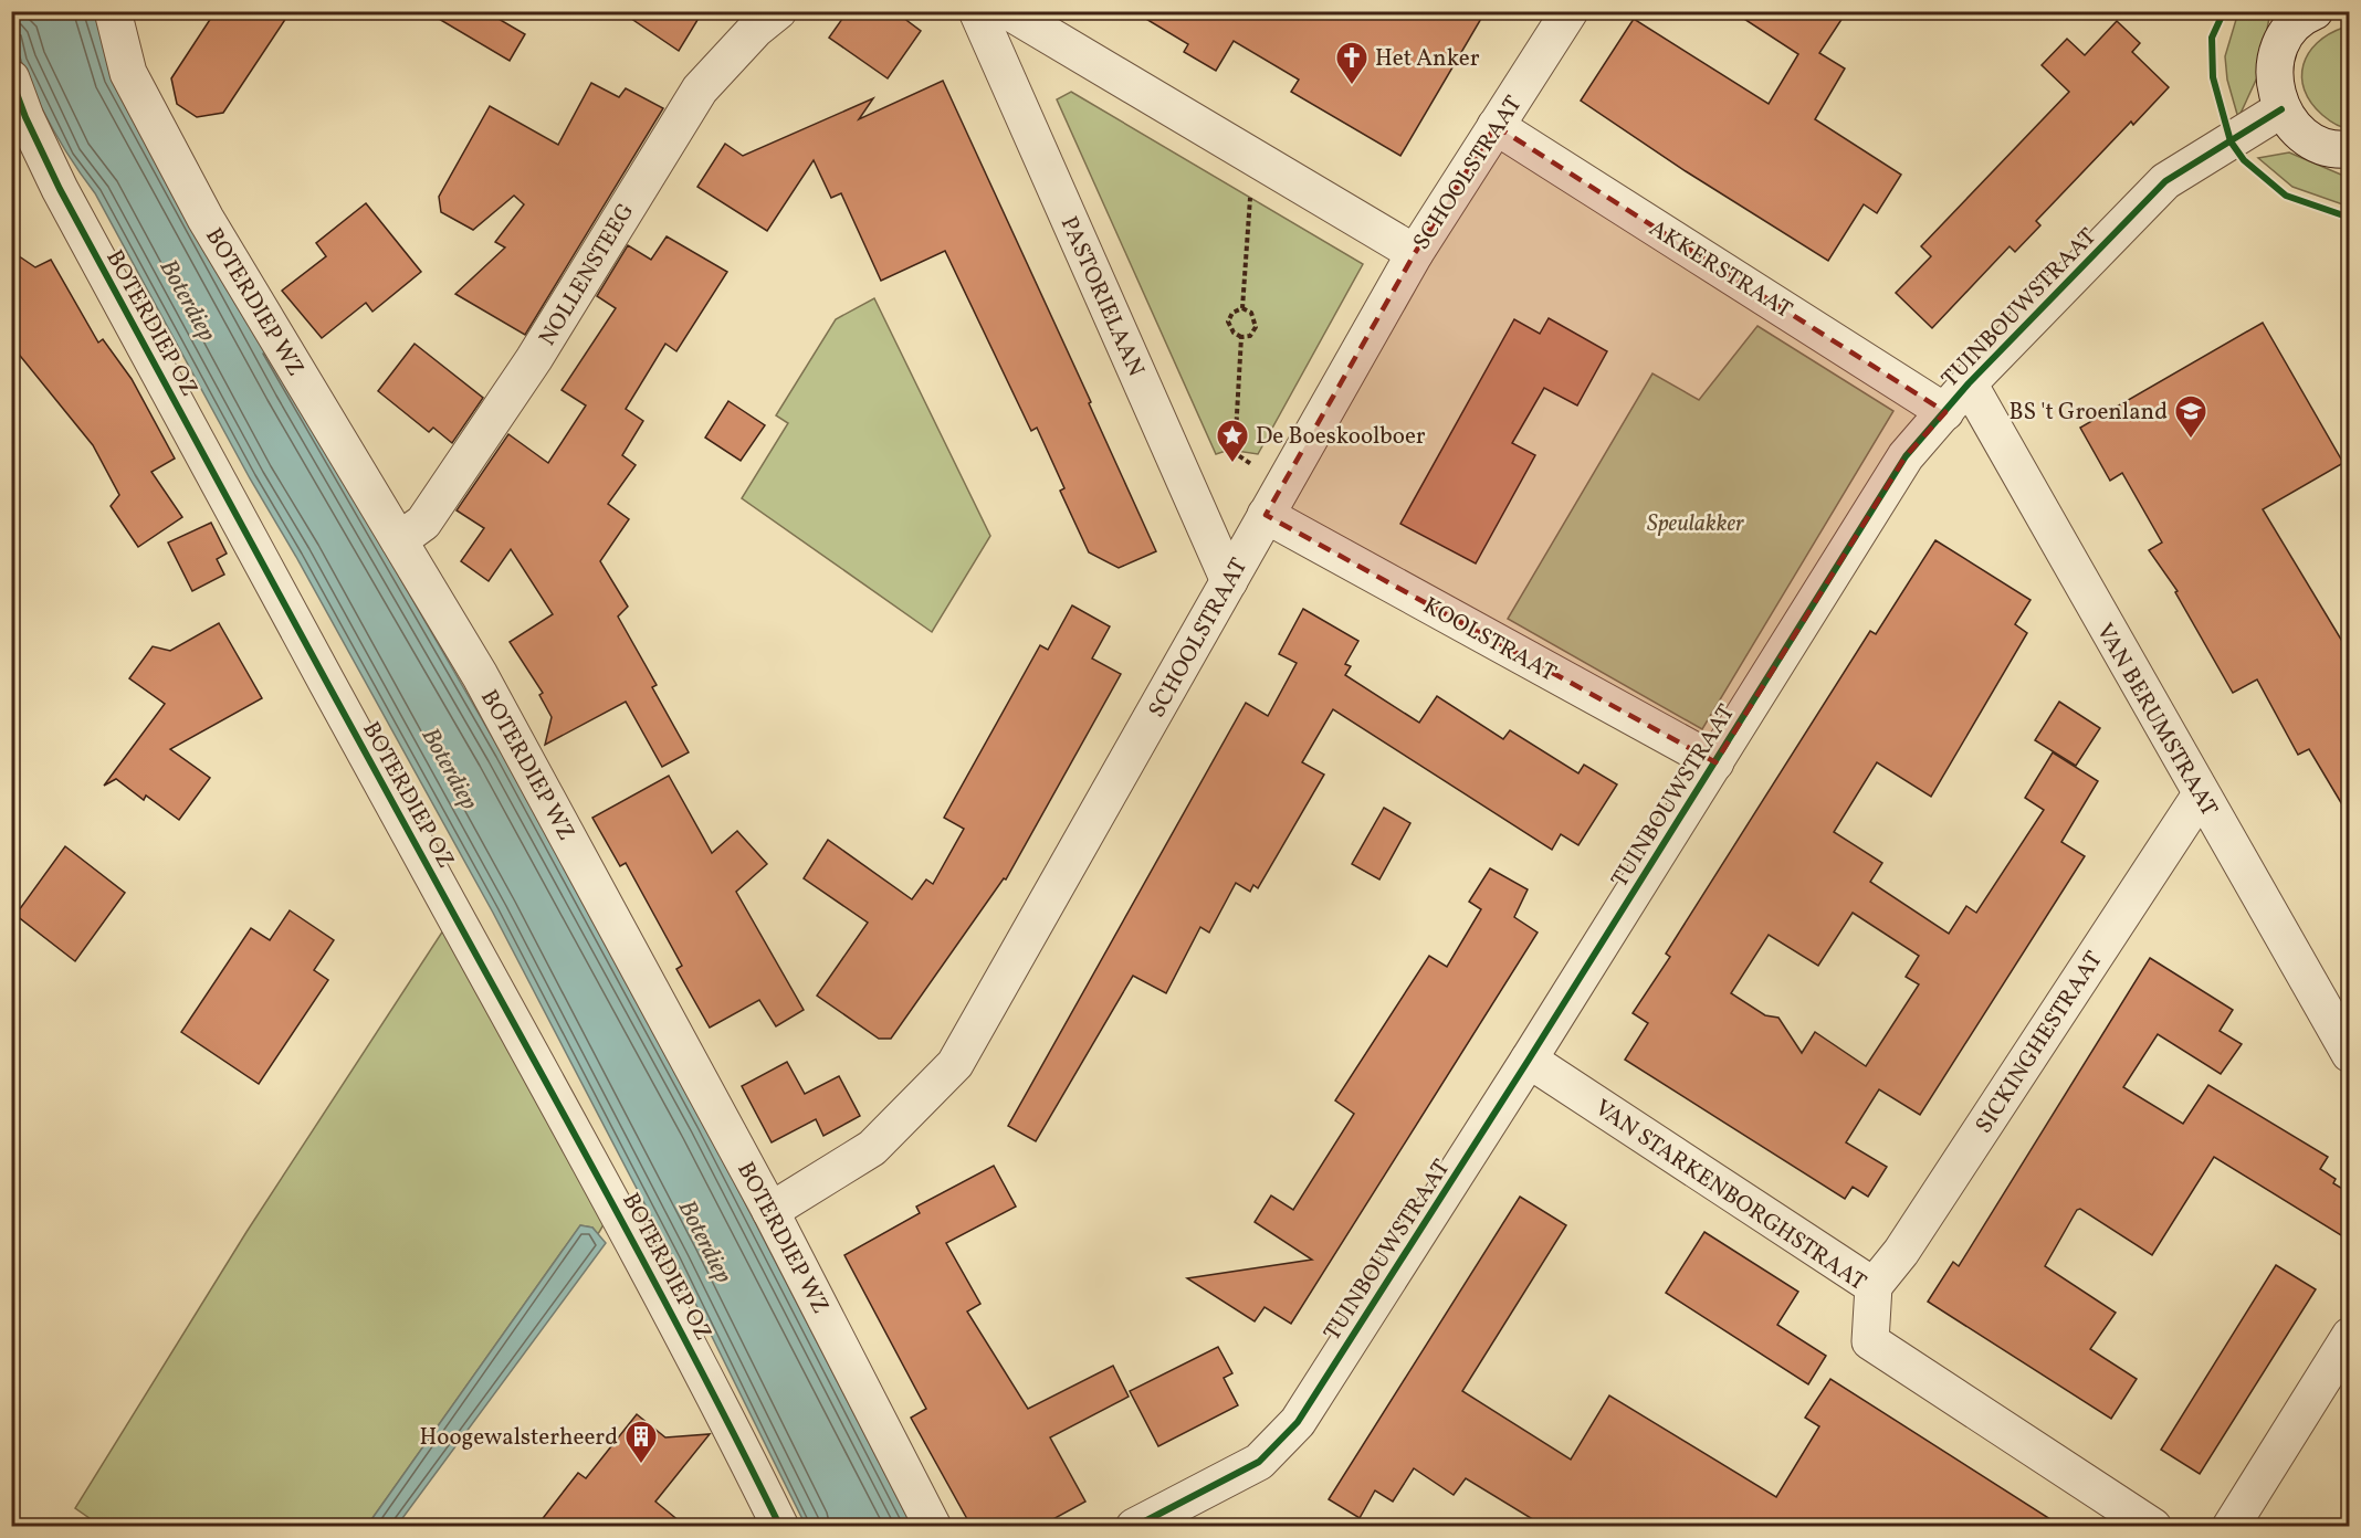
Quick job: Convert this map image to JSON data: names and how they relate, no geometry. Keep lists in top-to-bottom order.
{
  "streets": {
    "street": [
      "SCHOOLSTRAAT",
      "AKKERSTRAAT",
      "NOLLENSTEEG",
      "PASTORIELAAN",
      "BOTERDIEP WZ",
      "TUINBOUWSTRAAT",
      "BOTERDIEP OZ",
      "KOOLSTRAAT",
      "VAN BERUMSTRAAT",
      "SICKINGHESTRAAT",
      "VAN STARKENBORGHSTRAAT"
    ]
  },
  "crossings": [
    ["SCHOOLSTRAAT", "AKKERSTRAAT"],
    ["SCHOOLSTRAAT", "PASTORIELAAN"],
    ["SCHOOLSTRAAT", "BOTERDIEP WZ"],
    ["SCHOOLSTRAAT", "KOOLSTRAAT"],
    ["AKKERSTRAAT", "TUINBOUWSTRAAT"],
    ["NOLLENSTEEG", "BOTERDIEP WZ"],
    ["TUINBOUWSTRAAT", "KOOLSTRAAT"],
    ["TUINBOUWSTRAAT", "VAN BERUMSTRAAT"],
    ["TUINBOUWSTRAAT", "VAN STARKENBORGHSTRAAT"],
    ["VAN BERUMSTRAAT", "SICKINGHESTRAAT"],
    ["SICKINGHESTRAAT", "VAN STARKENBORGHSTRAAT"]
  ],
  "water": ["Boterdiep"],
  "parks": ["Speulakker"],
  "places": {
    "church": ["Het Anker"],
    "school or university": ["BS 't Groenland"],
    "place": ["De Boeskoolboer"],
    "building": ["Hoogewalsterheerd"]
  }
}
